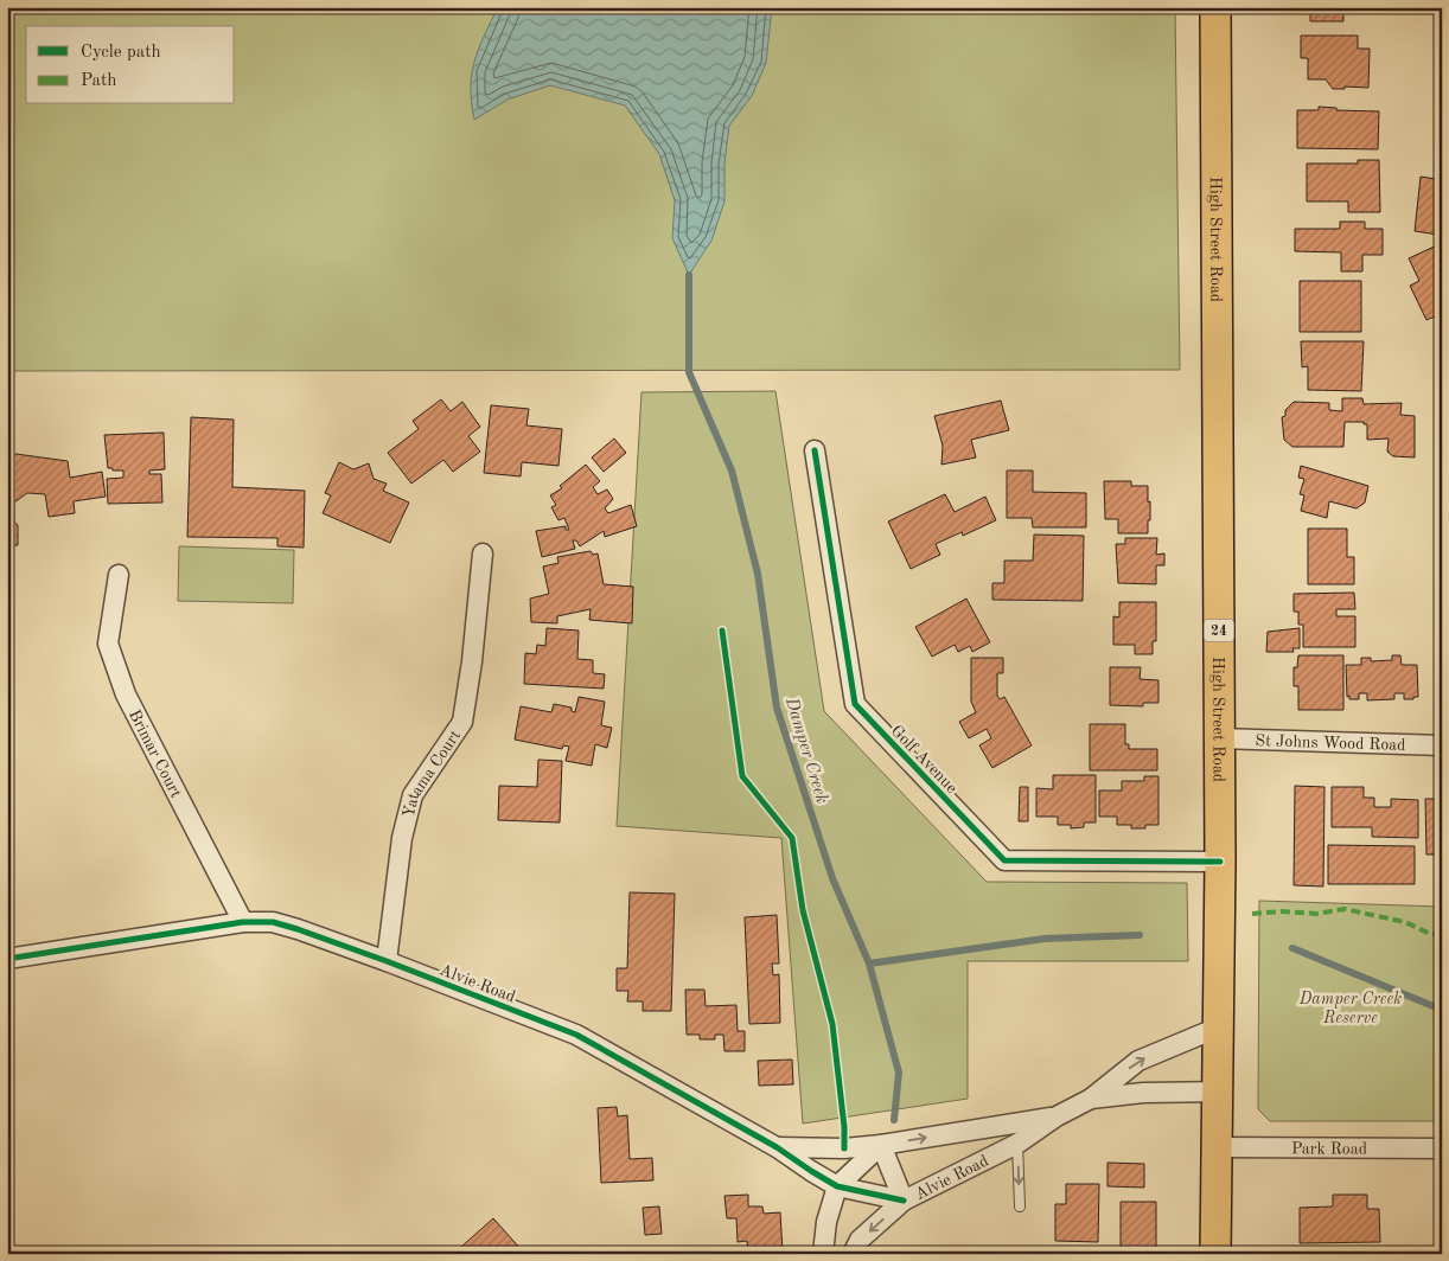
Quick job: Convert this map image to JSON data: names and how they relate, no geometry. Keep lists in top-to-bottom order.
{
  "streets": {
    "main road": ["High Street Road", "24"],
    "street": [
      "St Johns Wood Road",
      "Brimar Court",
      "Golf Avenue",
      "Yatama Court",
      "Alvie Road",
      "Park Road"
    ]
  },
  "crossings": [
    ["High Street Road", "St Johns Wood Road"],
    ["High Street Road", "Golf Avenue"],
    ["High Street Road", "Alvie Road"],
    ["High Street Road", "Park Road"],
    ["Brimar Court", "Alvie Road"],
    ["Yatama Court", "Alvie Road"]
  ],
  "water": ["Damper Creek"],
  "parks": ["Damper Creek Reserve"],
  "legend": ["Cycle path", "Path"]
}
